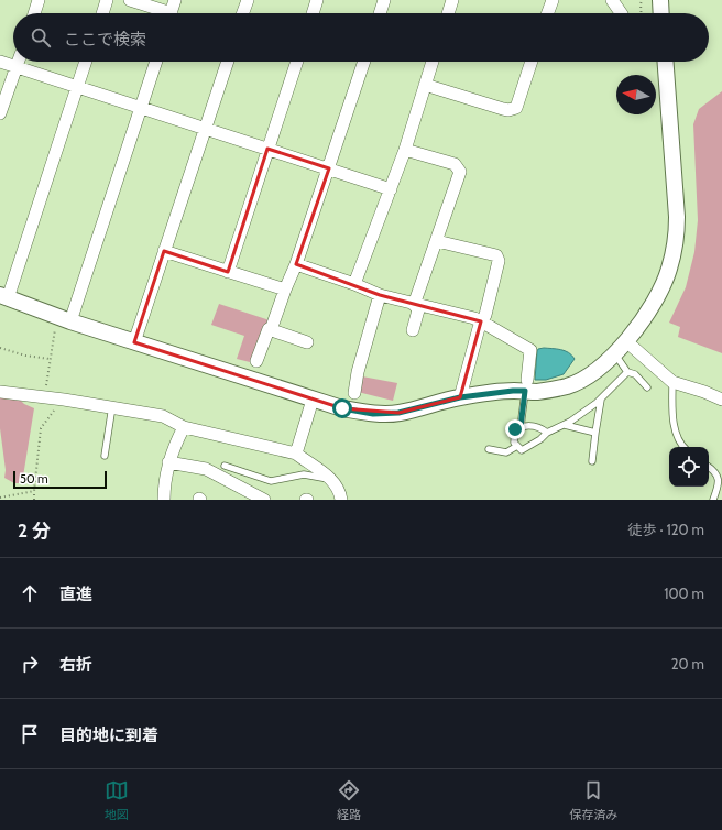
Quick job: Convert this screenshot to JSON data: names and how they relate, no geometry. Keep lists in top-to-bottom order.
{
  "scale_bar": "50 m",
  "north": "left",
  "page": {
    "search": "ここで検索",
    "scale": "50 m",
    "heading": ["2 分", "徒歩 · 120 m"],
    "list": [
      ["直進", "100 m"],
      ["右折", "20 m"],
      "目的地に到着"
    ],
    "nav": ["地図", "経路", "保存済み"]
  }
}
